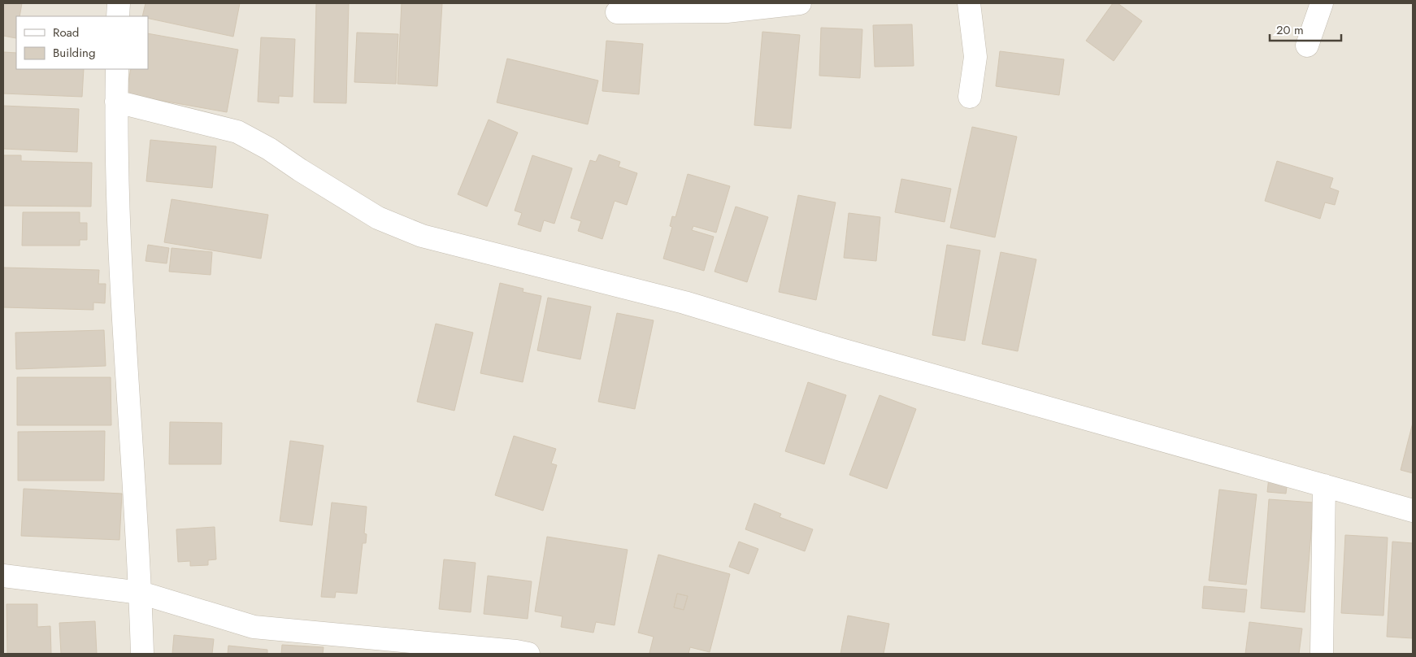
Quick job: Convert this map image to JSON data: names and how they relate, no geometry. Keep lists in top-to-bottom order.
{
  "legend": ["Road", "Building"],
  "scale_bar": "20 m"
}
